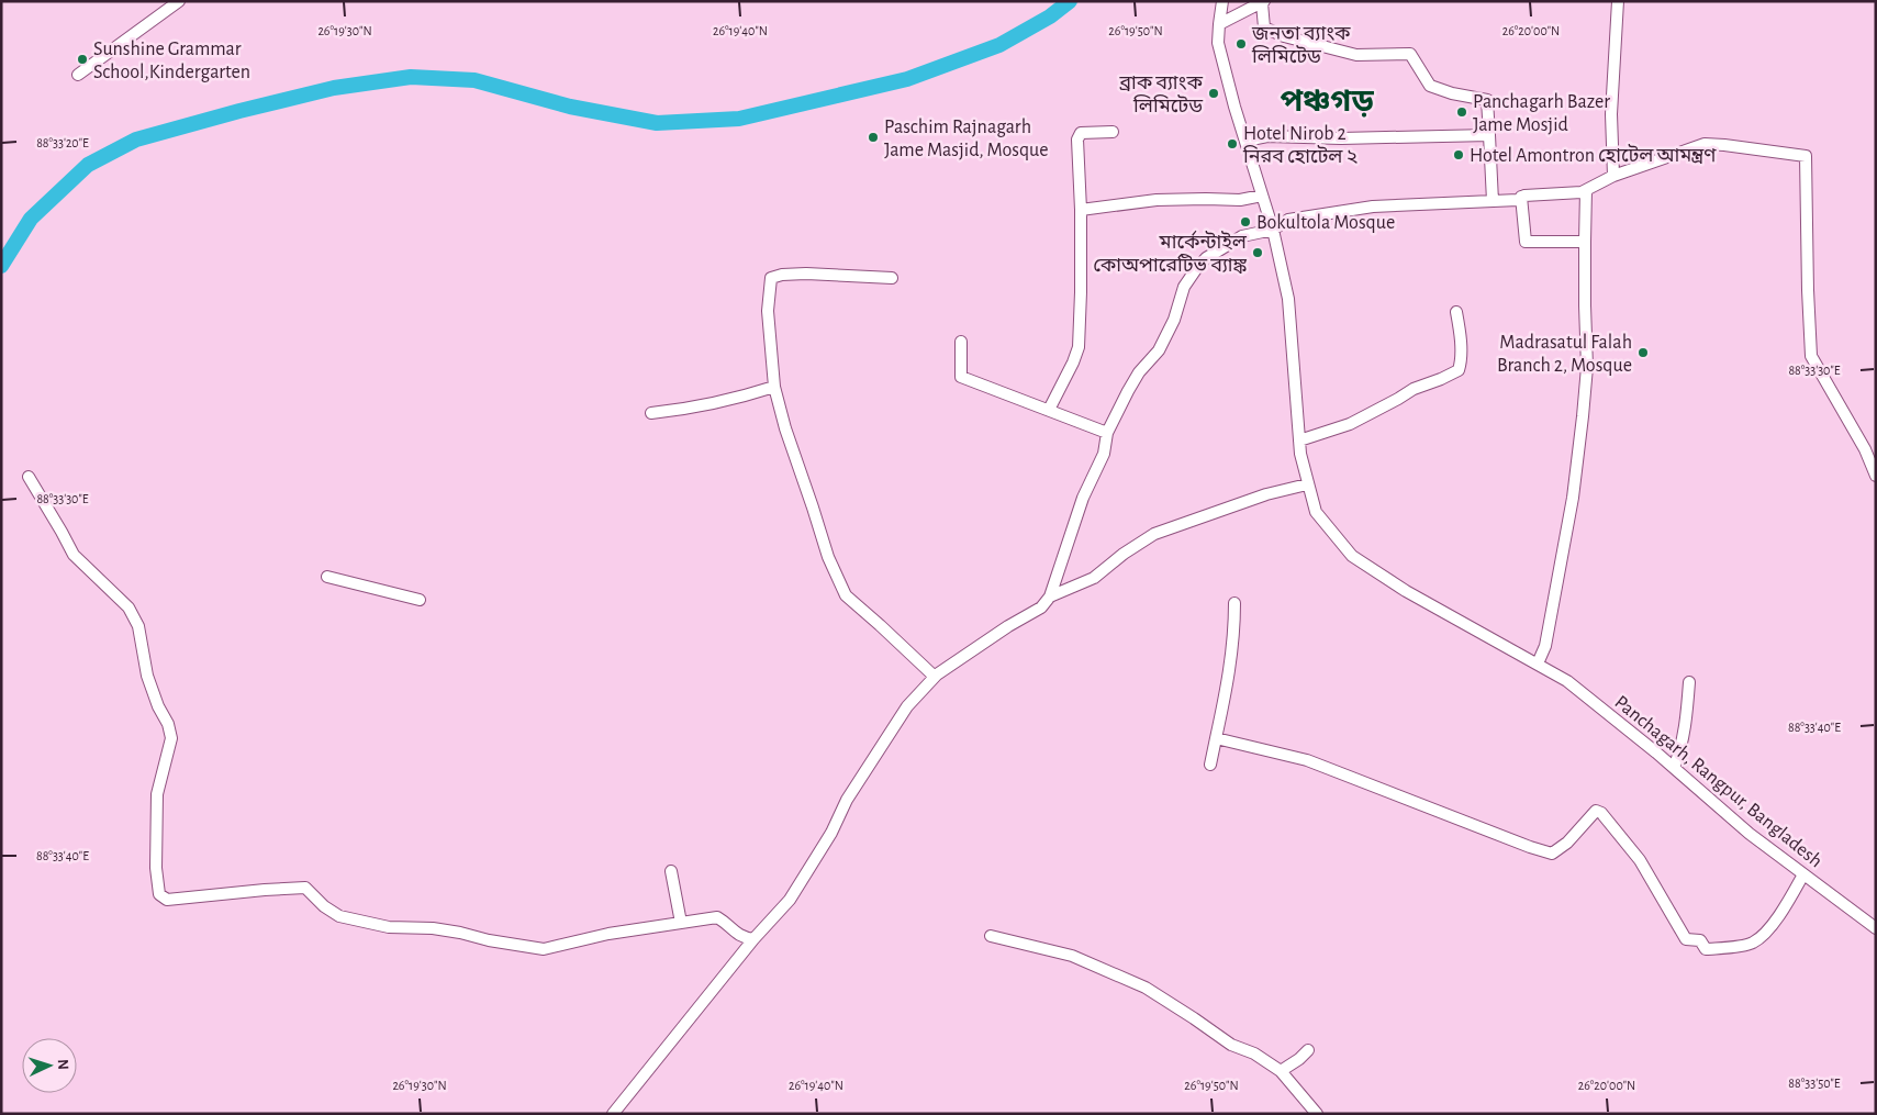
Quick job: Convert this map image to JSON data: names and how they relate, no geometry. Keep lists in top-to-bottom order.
{
  "streets": {
    "street": ["Panchagarh, Rangpur, Bangladesh"]
  },
  "districts": ["পঞ্চগড়"],
  "places": [
    "জনতা ব্যাংক লিমিটেড",
    "Sunshine Grammar School,Kindergarten",
    "ব্রাক ব্যাংক লিমিটেড",
    "Panchagarh Bazer Jame Mosjid",
    "Paschim Rajnagarh Jame Masjid, Mosque",
    "Hotel Nirob 2 নিরব হোটেল ২",
    "Hotel Amontron হোটেল আমন্ত্রণ",
    "Bokultola Mosque",
    "মার্কেন্টাইল কোঅপারেটিভ ব্যাঙ্ক",
    "Madrasatul Falah Branch 2, Mosque"
  ],
  "north": "right",
  "coordinates": [
    "26°19'30\"N",
    "26°19'40\"N",
    "26°19'50\"N",
    "26°20'00\"N",
    "88°33'20\"E",
    "88°33'30\"E",
    "88°33'40\"E",
    "88°33'50\"E"
  ]
}
